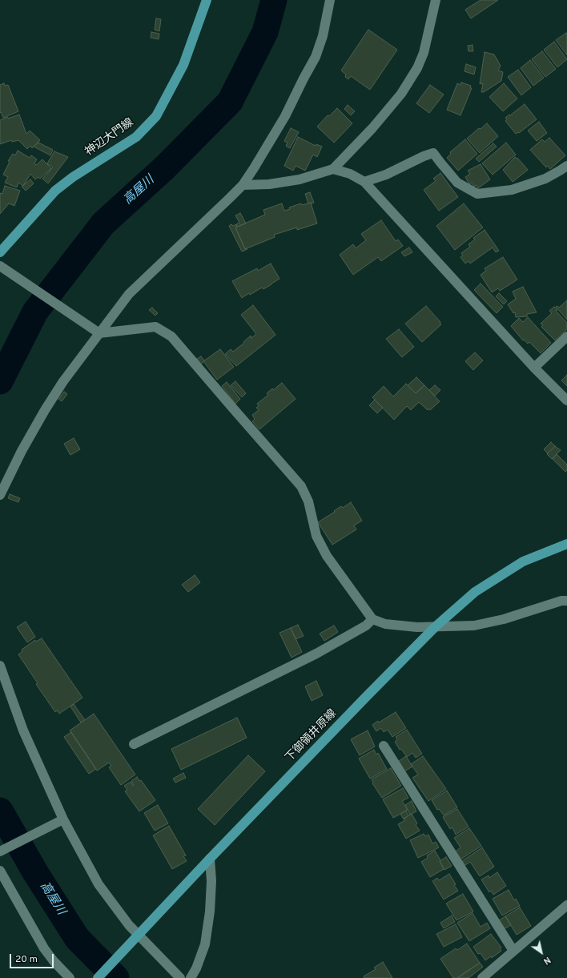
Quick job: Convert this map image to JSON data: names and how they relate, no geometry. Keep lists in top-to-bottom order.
{
  "streets": {
    "main road": ["神辺大門線", "下御領井原線"]
  },
  "water": ["高屋川"],
  "scale_bar": "20 m",
  "north": "bottom right"
}
